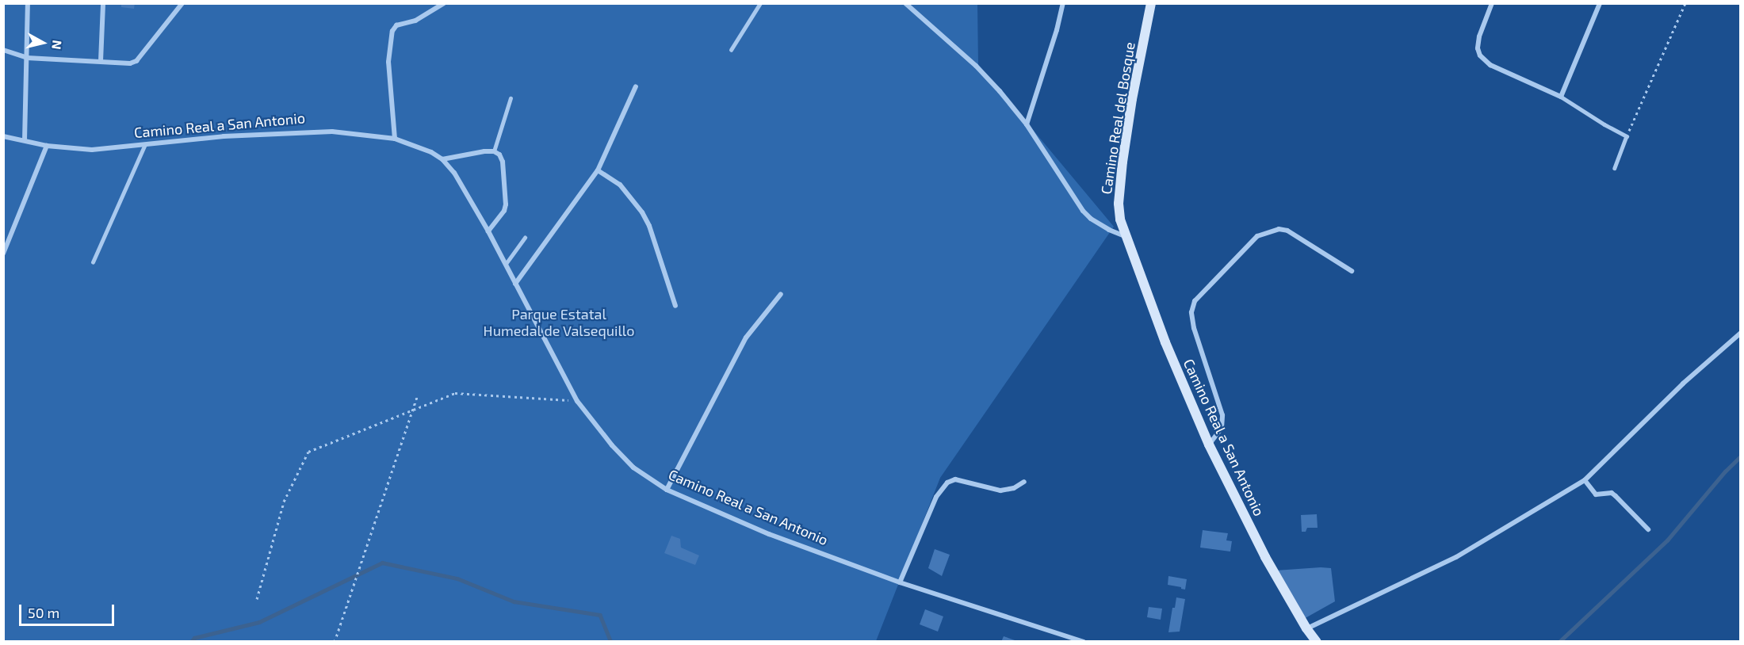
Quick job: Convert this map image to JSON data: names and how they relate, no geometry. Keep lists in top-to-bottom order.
{
  "streets": {
    "street": ["Camino Real del Bosque", "Camino Real a San Antonio"]
  },
  "crossings": [
    ["Camino Real del Bosque", "Camino Real a San Antonio"]
  ],
  "parks": ["Parque Estatal Humedal de Valsequillo"],
  "scale_bar": "50 m",
  "north": "right"
}
